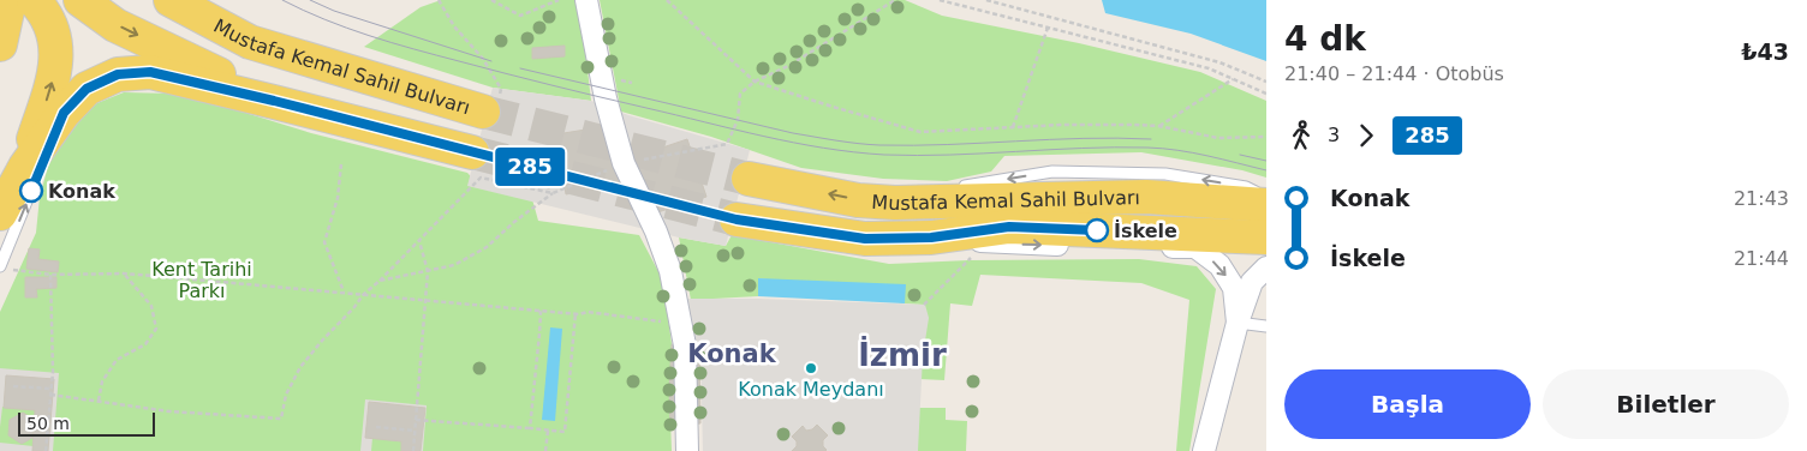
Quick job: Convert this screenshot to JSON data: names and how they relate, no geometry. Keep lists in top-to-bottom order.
{
  "streets": {
    "main road": ["Mustafa Kemal Sahil Bulvarı"]
  },
  "districts": ["Konak", "İzmir"],
  "parks": ["Kent Tarihi Parkı"],
  "places": ["Konak", "İskele", "Konak Meydanı"],
  "lines": ["bus line 285"],
  "scale_bar": "50 m",
  "page": {
    "on_map": "285",
    "heading": ["4 dk", "21:40 – 21:44 · Otobüs", "₺43"],
    "legs": ["3", "285"],
    "list": [
      {
        "name": "Konak",
        "value": "21:43"
      },
      {
        "name": "İskele",
        "value": "21:44"
      }
    ],
    "buttons": ["Başla", "Biletler"],
    "scale": "50 m"
  }
}
